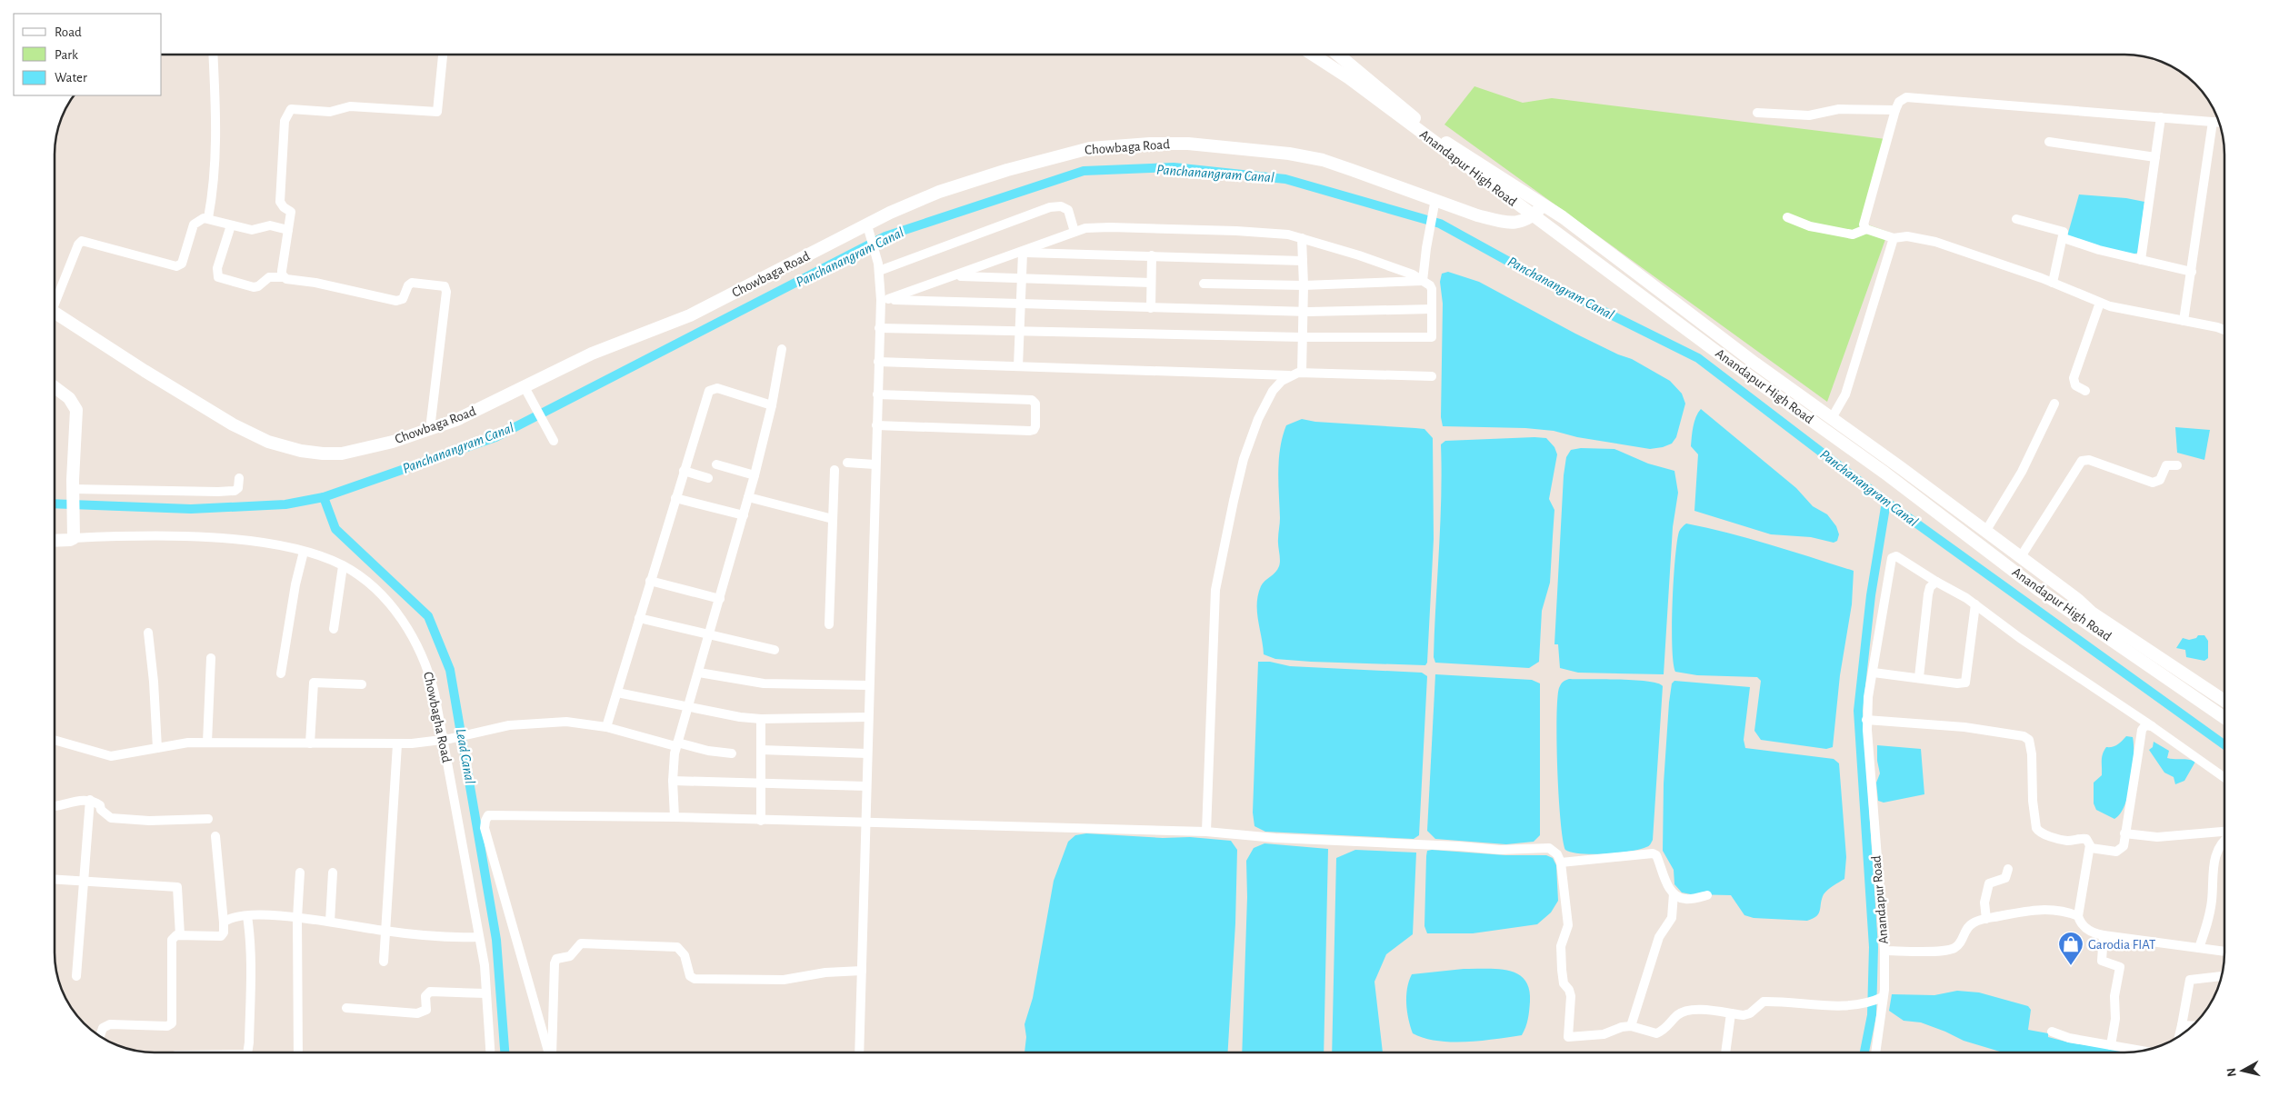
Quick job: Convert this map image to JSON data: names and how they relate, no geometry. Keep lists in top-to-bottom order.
{
  "streets": {
    "main road": ["Chowbaga Road", "Anandapur High Road"],
    "street": ["Chowbagha Road", "Anandapur Road"]
  },
  "crossings": [
    ["Chowbaga Road", "Anandapur High Road"]
  ],
  "water": ["Panchanangram Canal", "Lead Canal"],
  "places": {
    "shop": ["Garodia FIAT"]
  },
  "legend": ["Road", "Park", "Water"],
  "north": "left"
}
